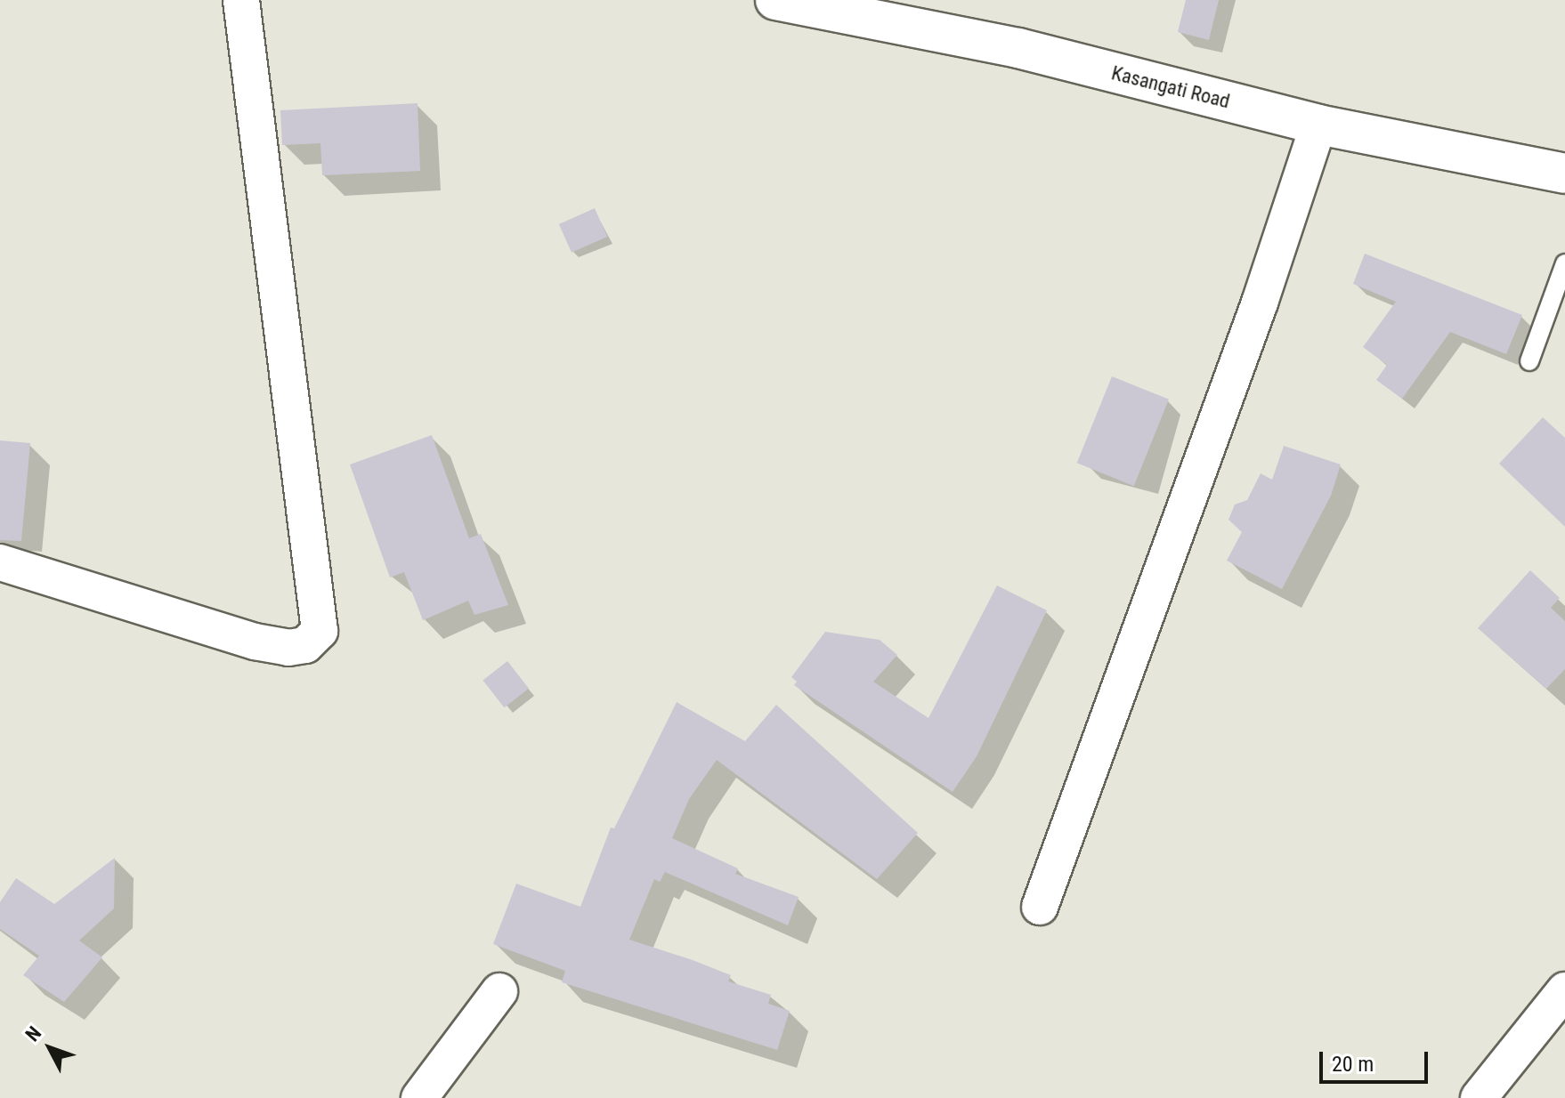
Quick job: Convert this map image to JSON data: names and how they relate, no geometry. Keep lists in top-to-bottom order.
{
  "streets": {
    "street": ["Kasangati Road"]
  },
  "scale_bar": "20 m",
  "north": "top left"
}
